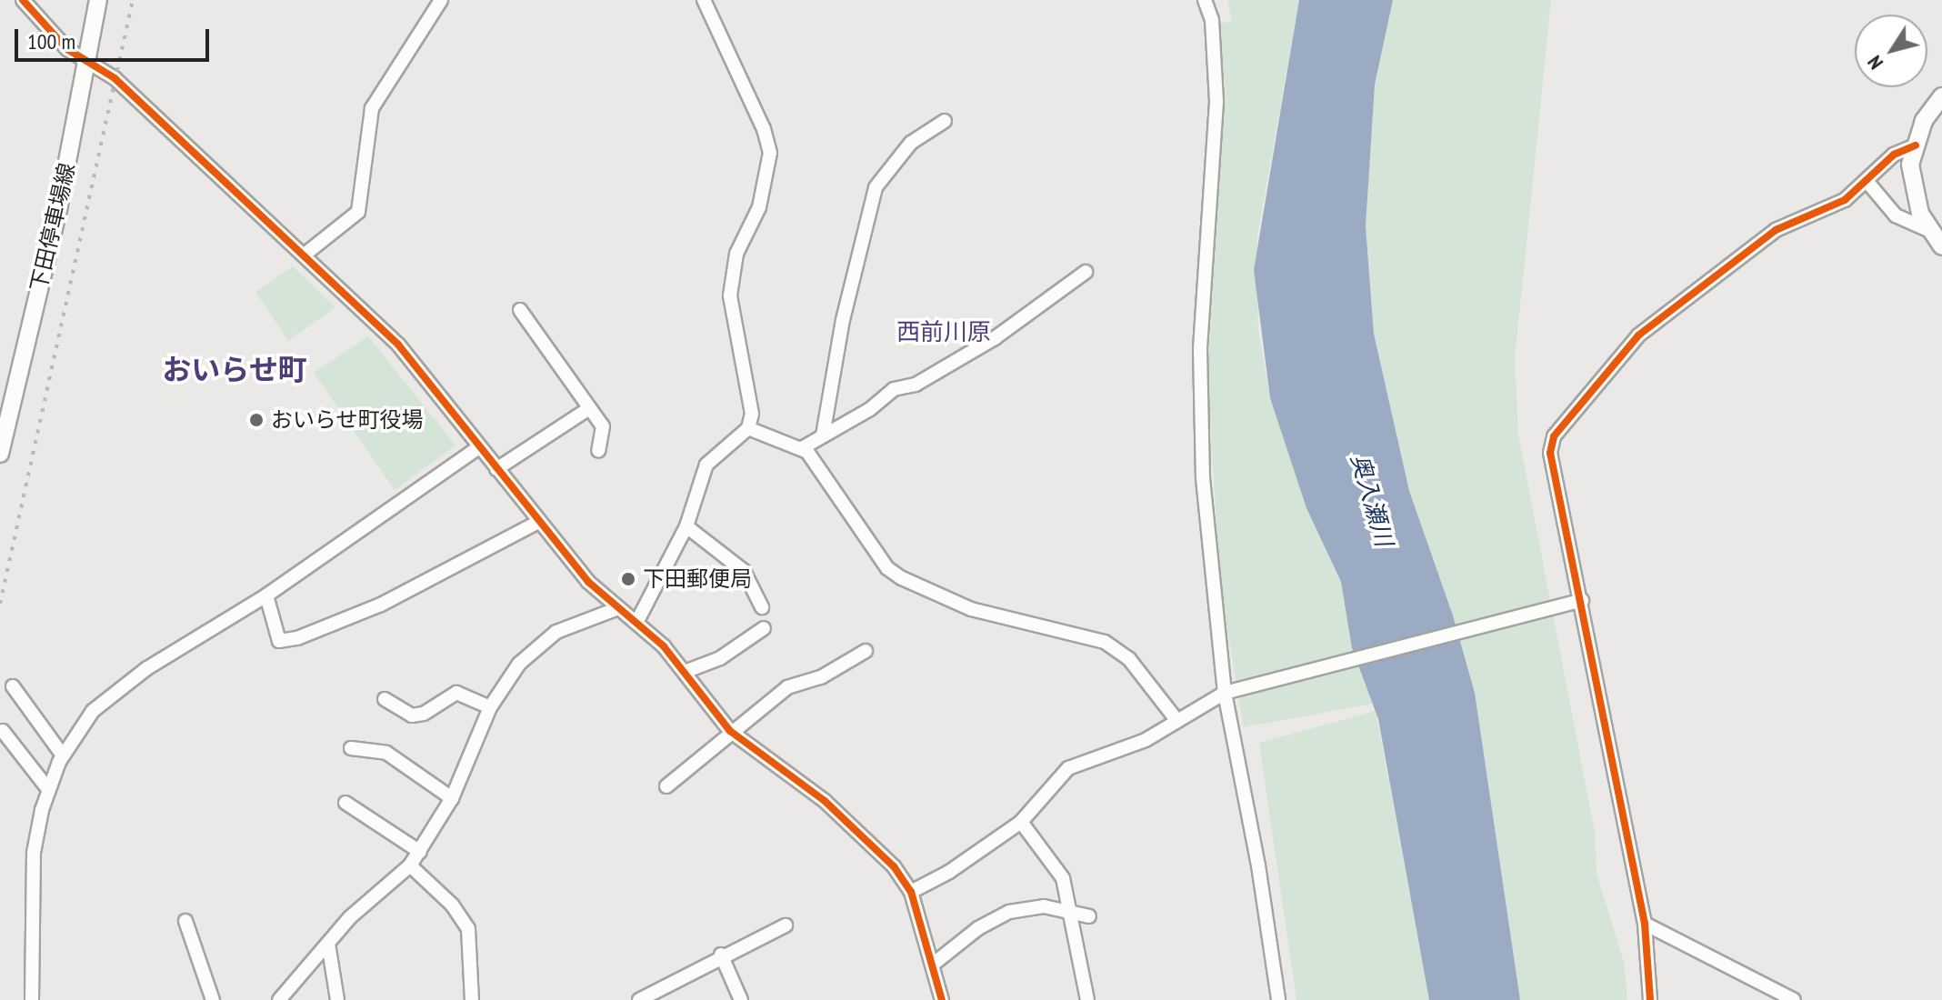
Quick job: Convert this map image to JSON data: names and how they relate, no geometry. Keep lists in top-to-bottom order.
{
  "streets": {
    "main road": ["下田停車場線"]
  },
  "districts": ["西前川原", "おいらせ町"],
  "water": ["奥入瀬川"],
  "places": ["おいらせ町役場", "下田郵便局"],
  "scale_bar": "100 m",
  "north": "bottom left"
}
